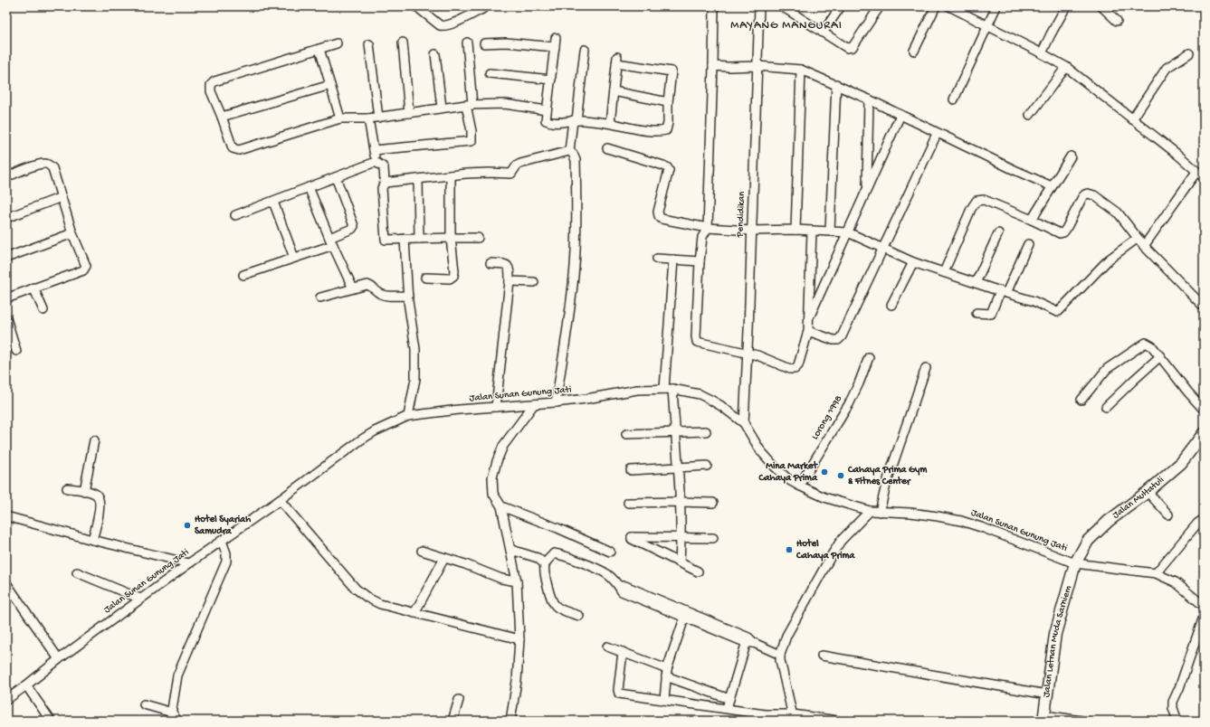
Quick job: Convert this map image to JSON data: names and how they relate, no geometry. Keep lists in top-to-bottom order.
{
  "streets": {
    "main road": ["Jalan Multatuli", "Jalan Letnan Muda Sarniem"],
    "street": ["Pendidikan", "Jalan Sunan Gunung Jati", "Lorong 1998"]
  },
  "crossings": [
    ["Pendidikan", "Jalan Sunan Gunung Jati"],
    ["Jalan Sunan Gunung Jati", "Lorong 1998"],
    ["Jalan Sunan Gunung Jati", "Jalan Multatuli"],
    ["Jalan Sunan Gunung Jati", "Jalan Letnan Muda Sarniem"],
    ["Jalan Multatuli", "Jalan Letnan Muda Sarniem"]
  ],
  "districts": ["MAYANG MANGURAI"],
  "places": [
    "Mina Market Cahaya Prima",
    "Cahaya Prima Gym & Fitnes Center",
    "Hotel Syariah Samudra",
    "Hotel Cahaya Prima"
  ]
}
